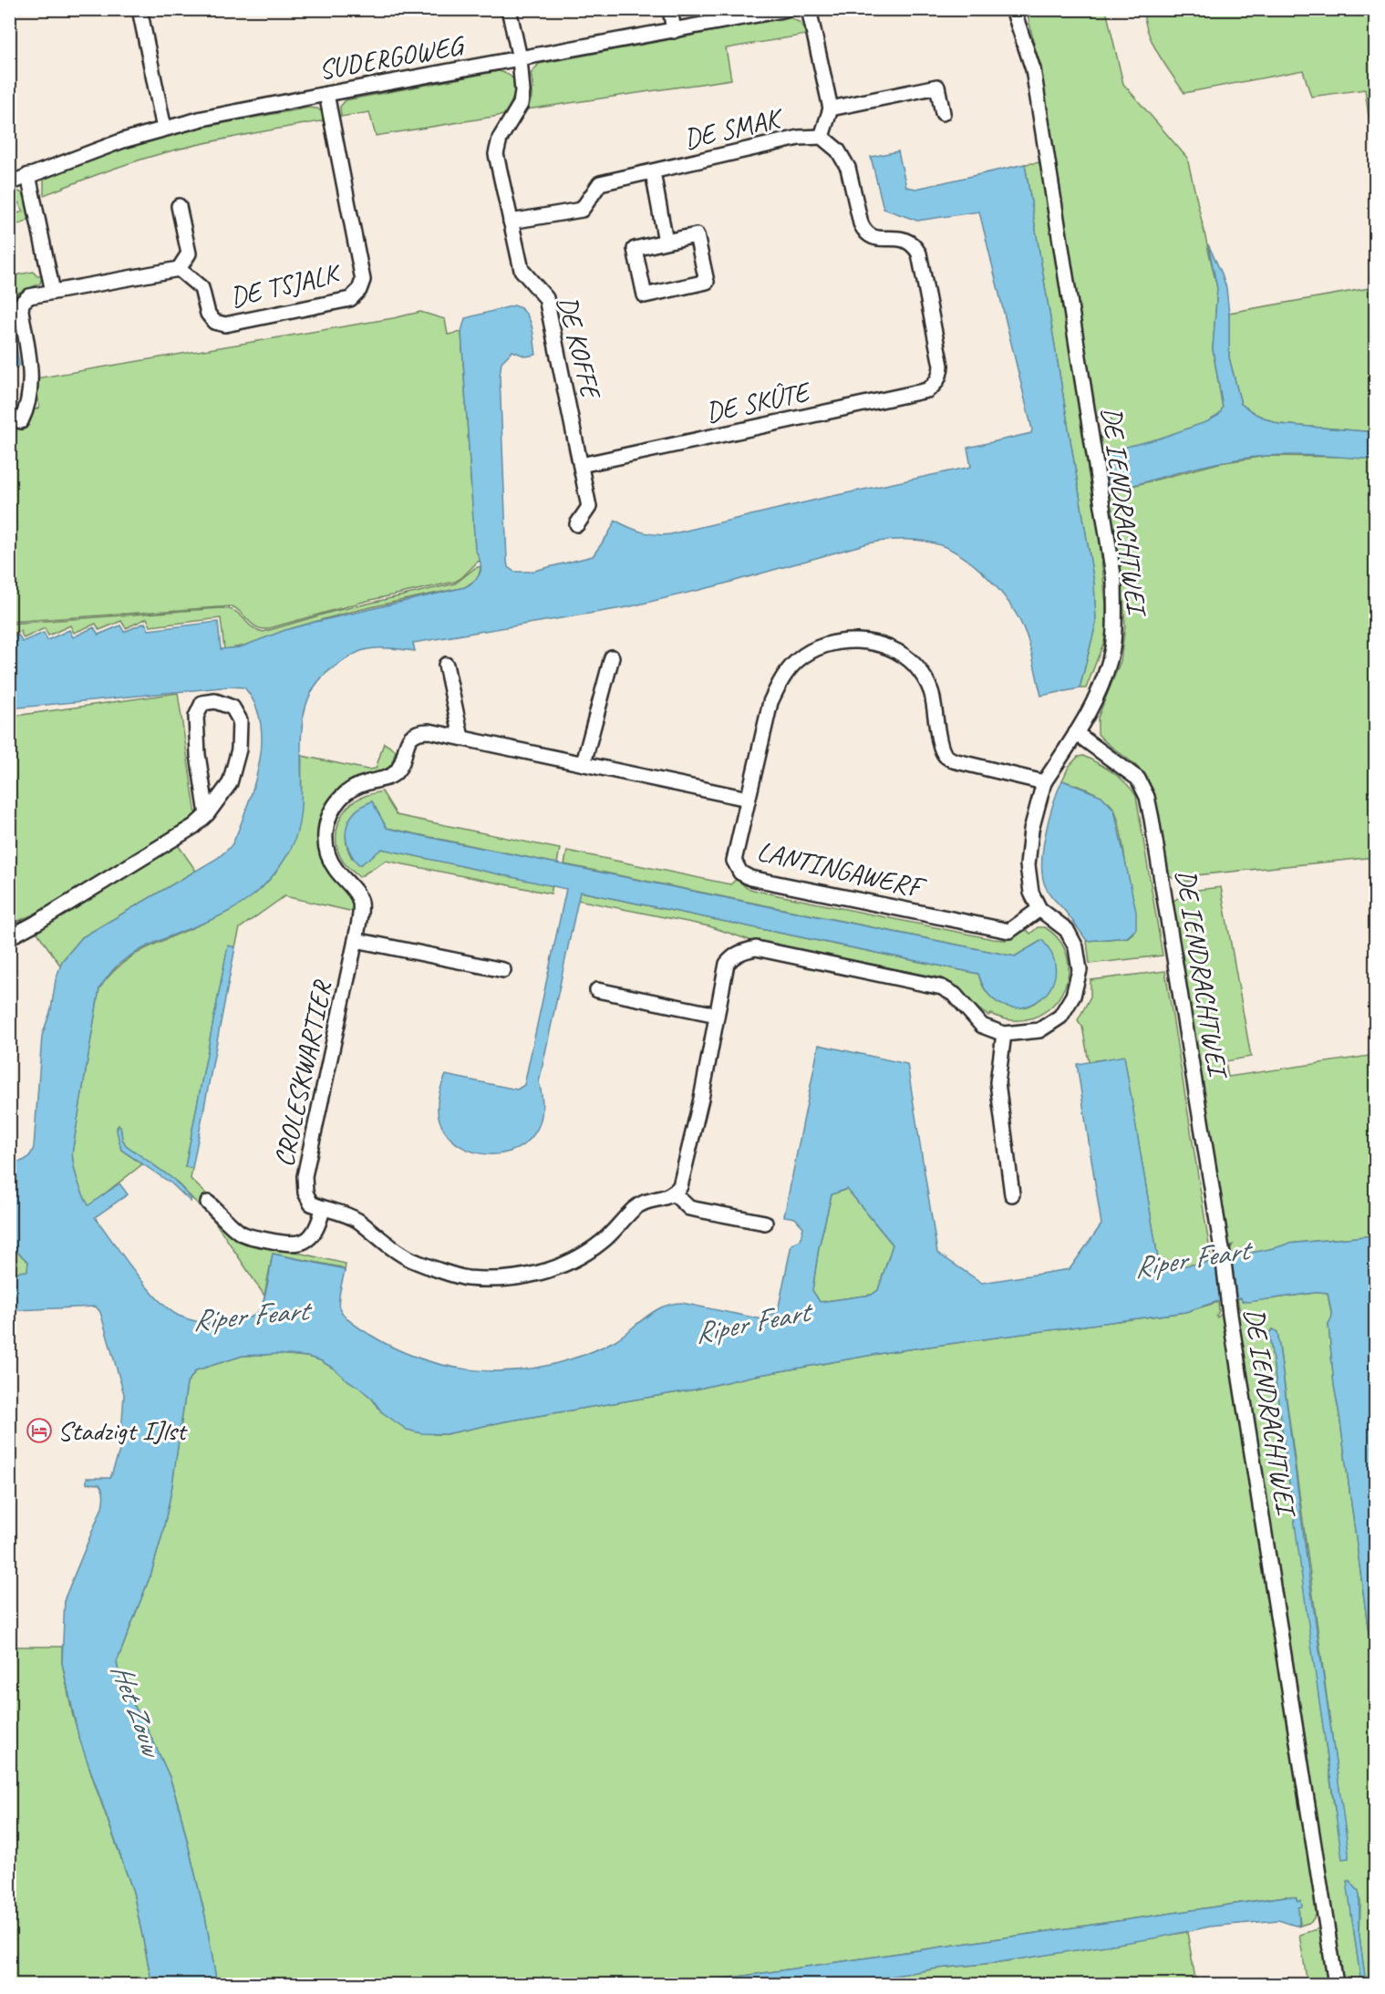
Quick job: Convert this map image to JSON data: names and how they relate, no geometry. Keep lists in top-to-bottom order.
{
  "streets": {
    "street": [
      "SUDERGOWEG",
      "DE SMAK",
      "DE TSJALK",
      "DE KOFFE",
      "DE SKÛTE",
      "DE IENDRACHTWEI",
      "LANTINGAWERF",
      "CROLESKWARTIER"
    ]
  },
  "crossings": [
    ["SUDERGOWEG", "DE TSJALK"],
    ["SUDERGOWEG", "DE KOFFE"],
    ["DE SMAK", "DE KOFFE"],
    ["DE SMAK", "DE SKÛTE"],
    ["DE KOFFE", "DE SKÛTE"],
    ["LANTINGAWERF", "CROLESKWARTIER"]
  ],
  "water": ["Riper Feart", "Het Zouw"],
  "places": {
    "hotel": ["Stadzigt IJlst"]
  }
}
